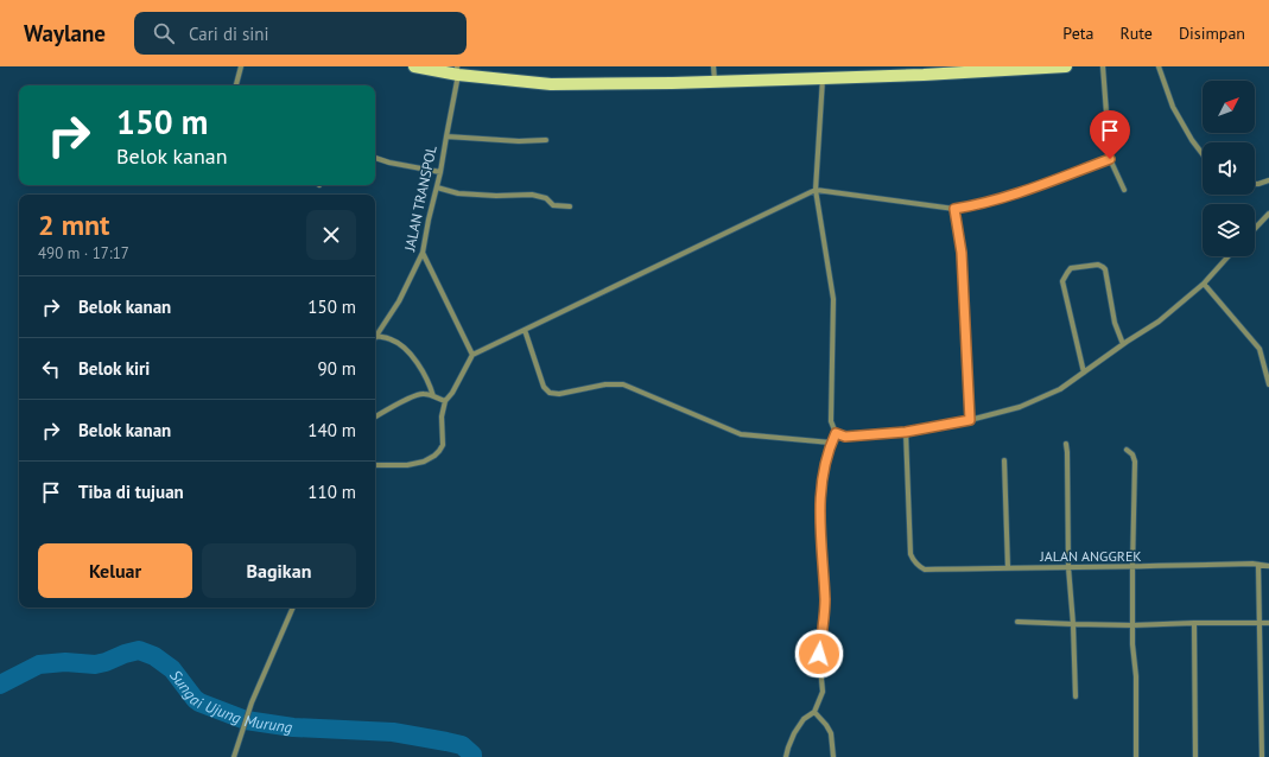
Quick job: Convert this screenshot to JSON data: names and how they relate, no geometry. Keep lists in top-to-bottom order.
{
  "streets": {
    "street": ["JALAN TRANSPOL", "JALAN ANGGREK"]
  },
  "water": ["Sungai Ujung Murung"],
  "north": "top right",
  "page": {
    "header": "Waylane",
    "search": "Cari di sini",
    "nav": ["Peta", "Rute", "Disimpan"],
    "turn": ["150 m", "Belok kanan"],
    "heading": ["2 mnt", "490 m · 17:17"],
    "list": [
      {
        "name": "Belok kanan",
        "value": "150 m"
      },
      {
        "name": "Belok kiri",
        "value": "90 m"
      },
      {
        "name": "Belok kanan",
        "value": "140 m"
      },
      {
        "name": "Tiba di tujuan",
        "value": "110 m"
      }
    ],
    "buttons": ["Keluar", "Bagikan"]
  }
}
